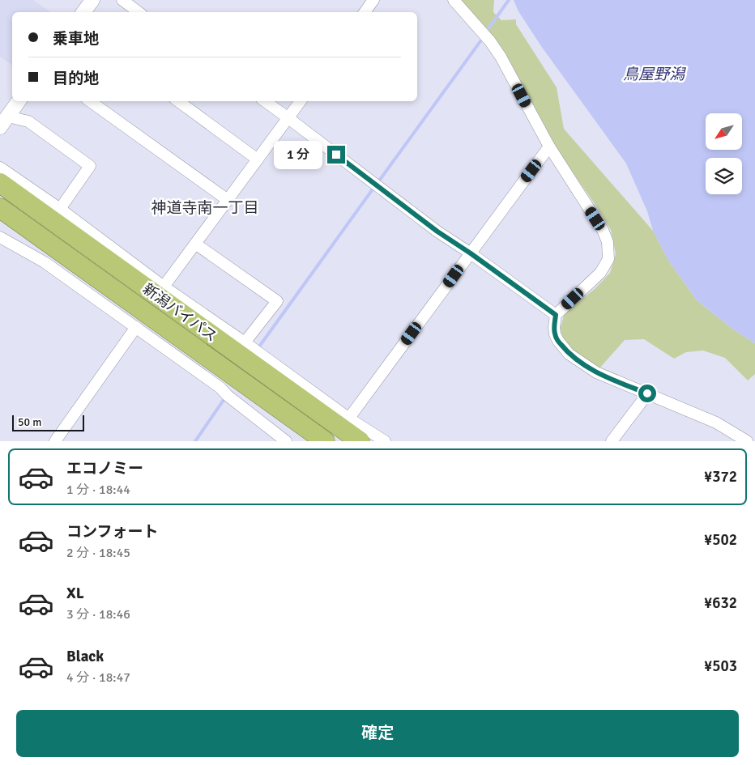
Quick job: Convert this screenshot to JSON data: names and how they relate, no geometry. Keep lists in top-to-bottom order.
{
  "streets": {
    "highway": ["新潟バイパス"]
  },
  "districts": ["神道寺南一丁目"],
  "water": ["鳥屋野潟"],
  "scale_bar": "50 m",
  "north": "bottom left",
  "page": {
    "banner": ["乗車地", "目的地"],
    "bubble": "1 分",
    "scale": "50 m",
    "list": [
      {
        "name": "エコノミー",
        "note": "1 分 · 18:44",
        "value": "¥372"
      },
      {
        "name": "コンフォート",
        "note": "2 分 · 18:45",
        "value": "¥502"
      },
      {
        "name": "XL",
        "note": "3 分 · 18:46",
        "value": "¥632"
      },
      {
        "name": "Black",
        "note": "4 分 · 18:47",
        "value": "¥503"
      }
    ],
    "buttons": "確定"
  }
}
